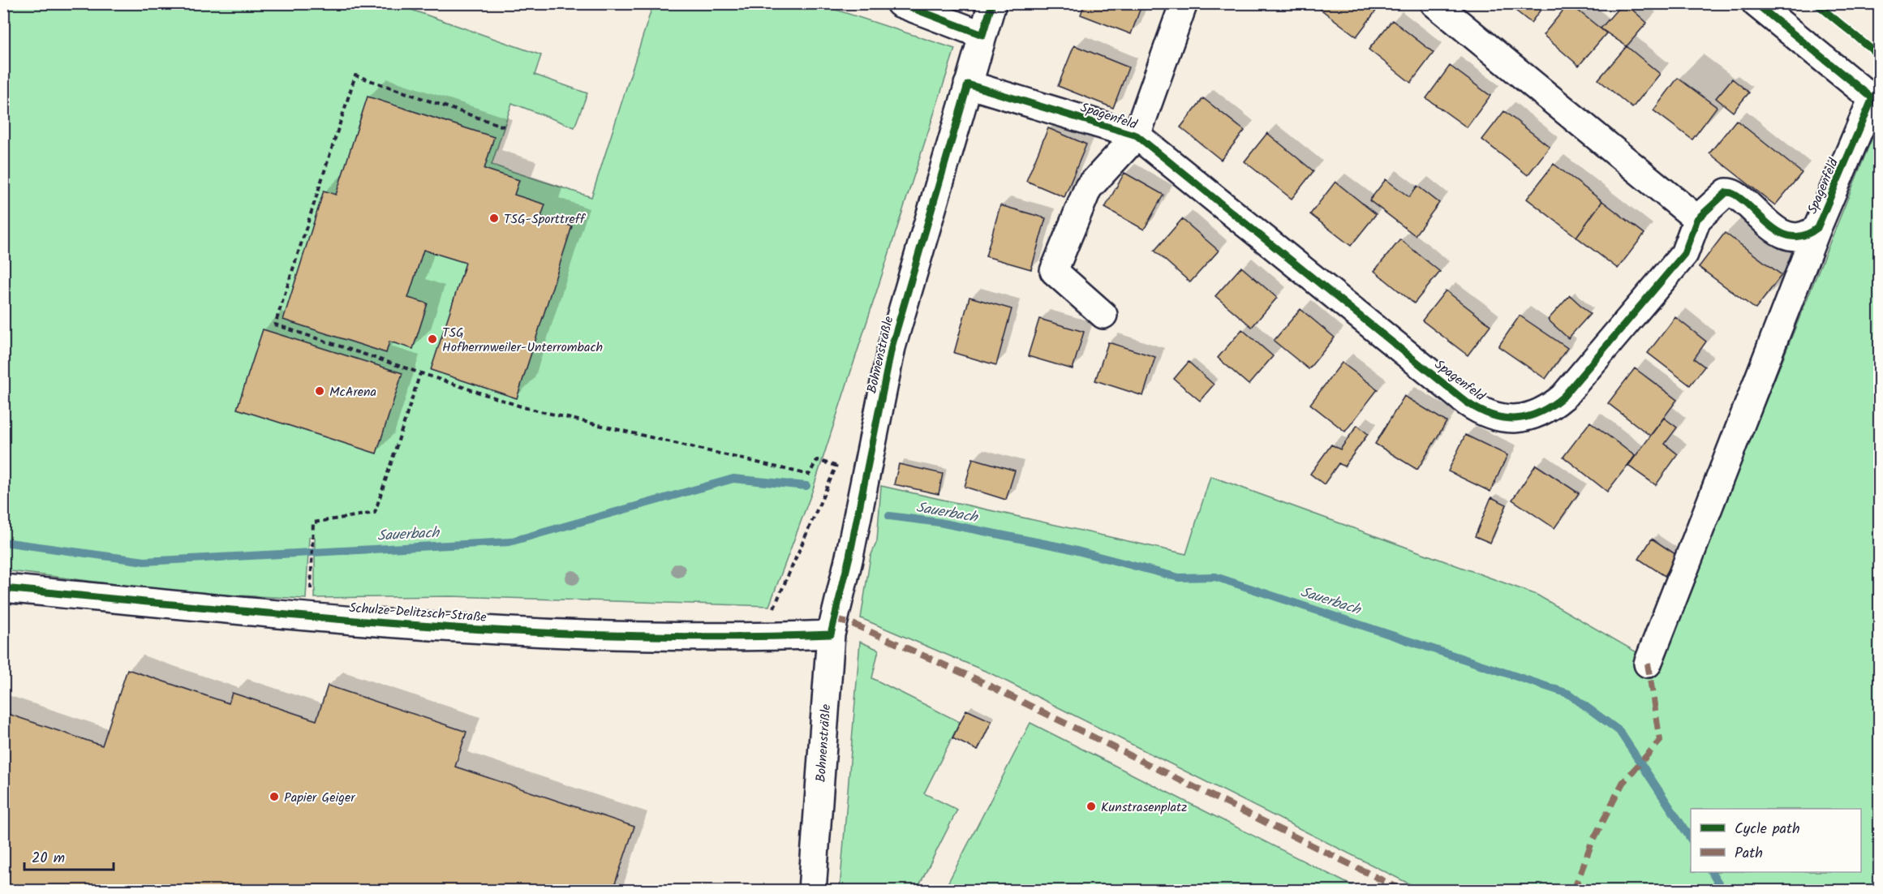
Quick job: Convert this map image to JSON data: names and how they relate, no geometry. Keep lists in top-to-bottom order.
{
  "streets": {
    "street": ["Spagenfeld", "Bohnensträßle", "Schulze-Delitzsch-Straße"]
  },
  "crossings": [
    ["Spagenfeld", "Bohnensträßle"],
    ["Bohnensträßle", "Schulze-Delitzsch-Straße"]
  ],
  "water": ["Sauerbach"],
  "places": [
    "TSG-Sporttreff",
    "TSG Hofherrnweiler-Unterrombach",
    "McArena",
    "Papier Geiger",
    "Kunstrasenplatz"
  ],
  "legend": ["Cycle path", "Path"],
  "scale_bar": "20 m"
}
